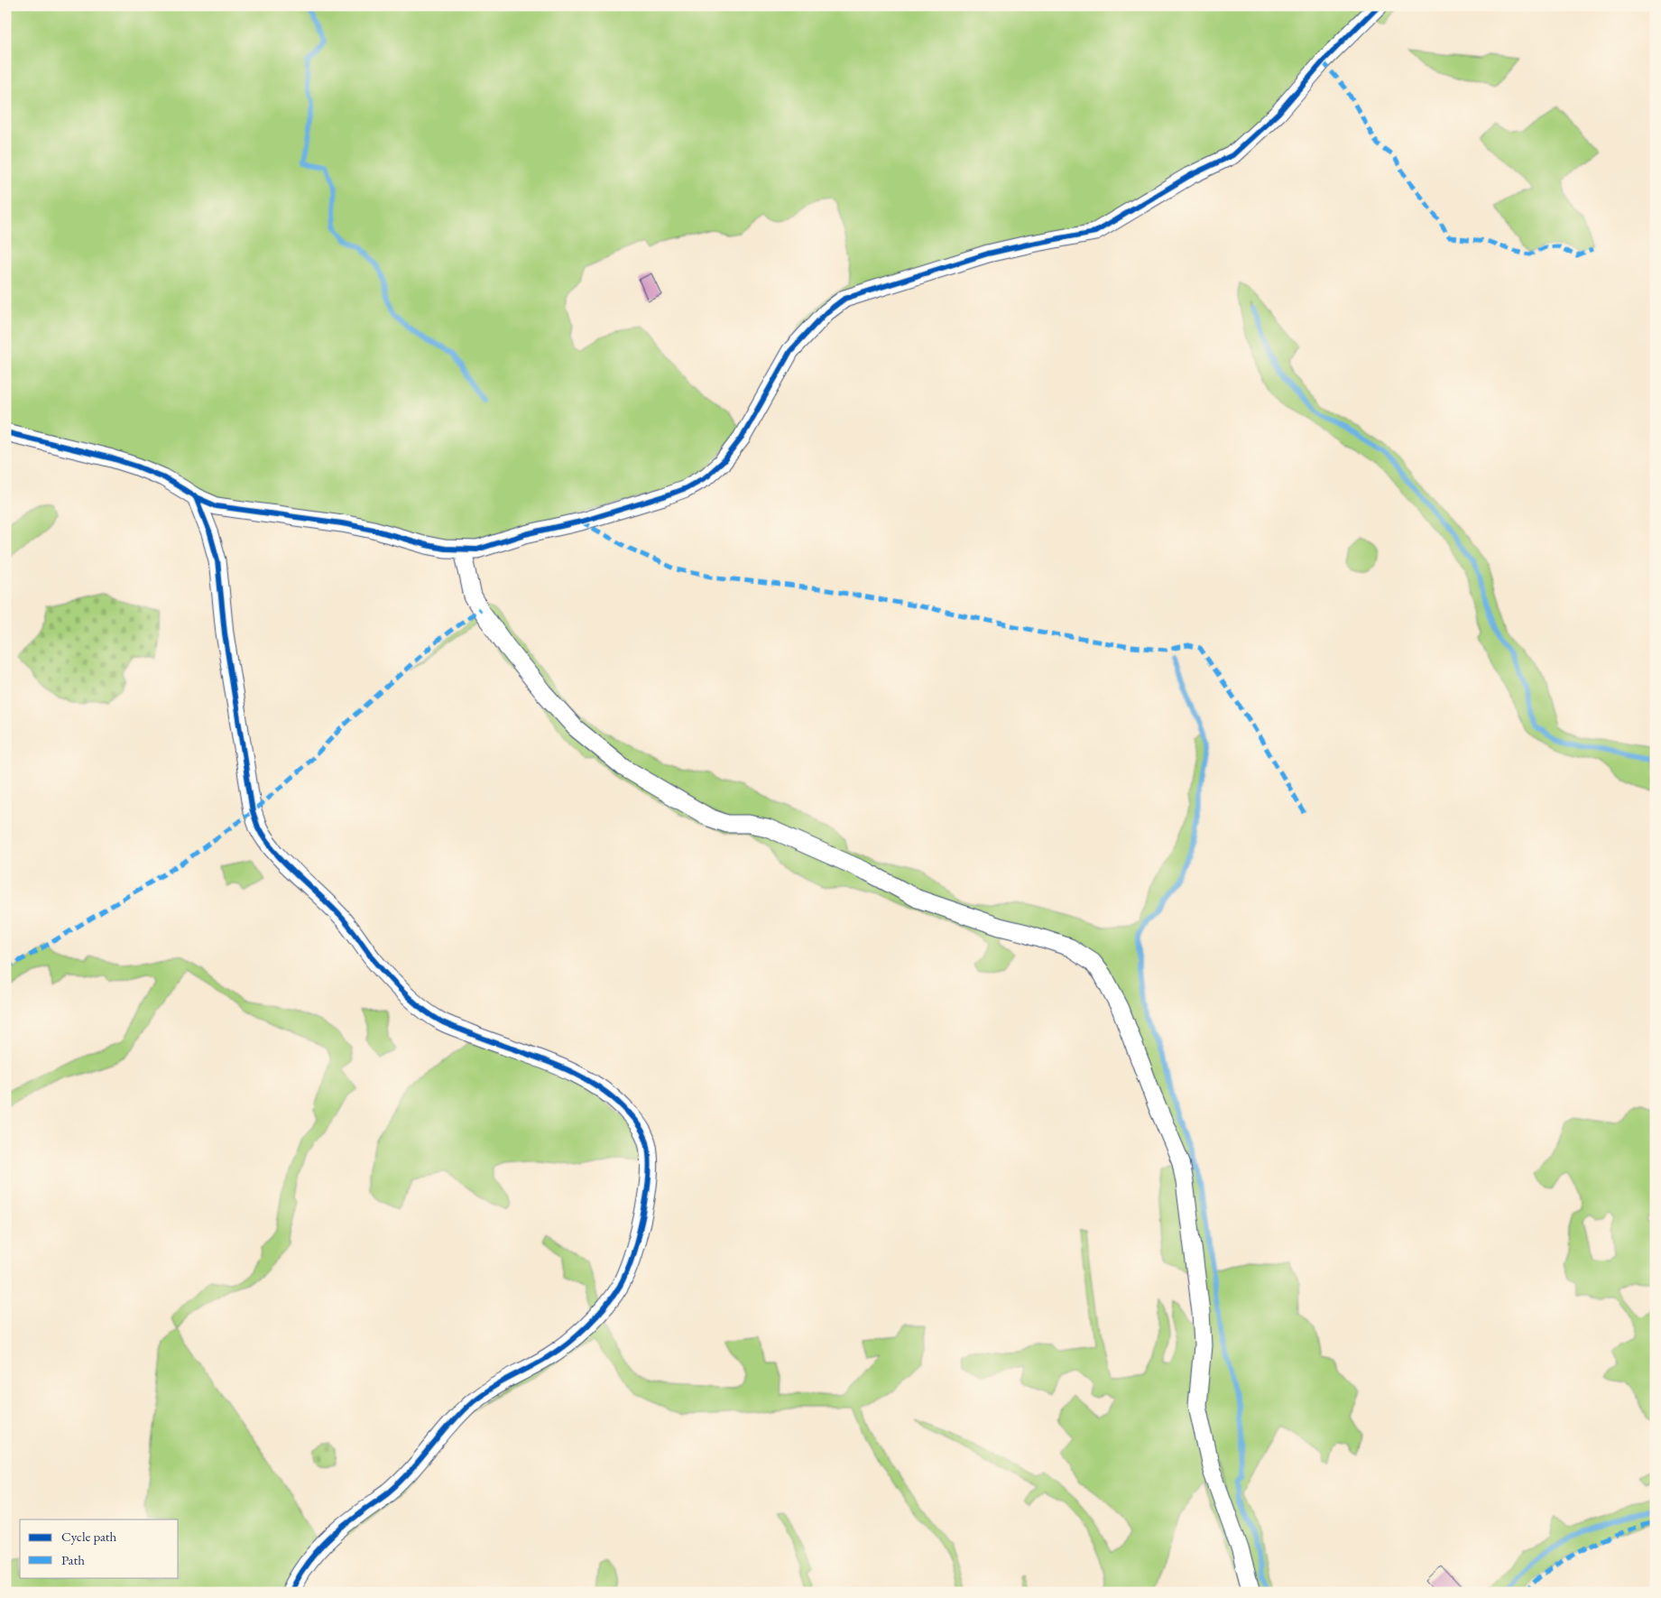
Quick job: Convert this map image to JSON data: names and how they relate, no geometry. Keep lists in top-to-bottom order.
{
  "legend": ["Cycle path", "Path"]
}
